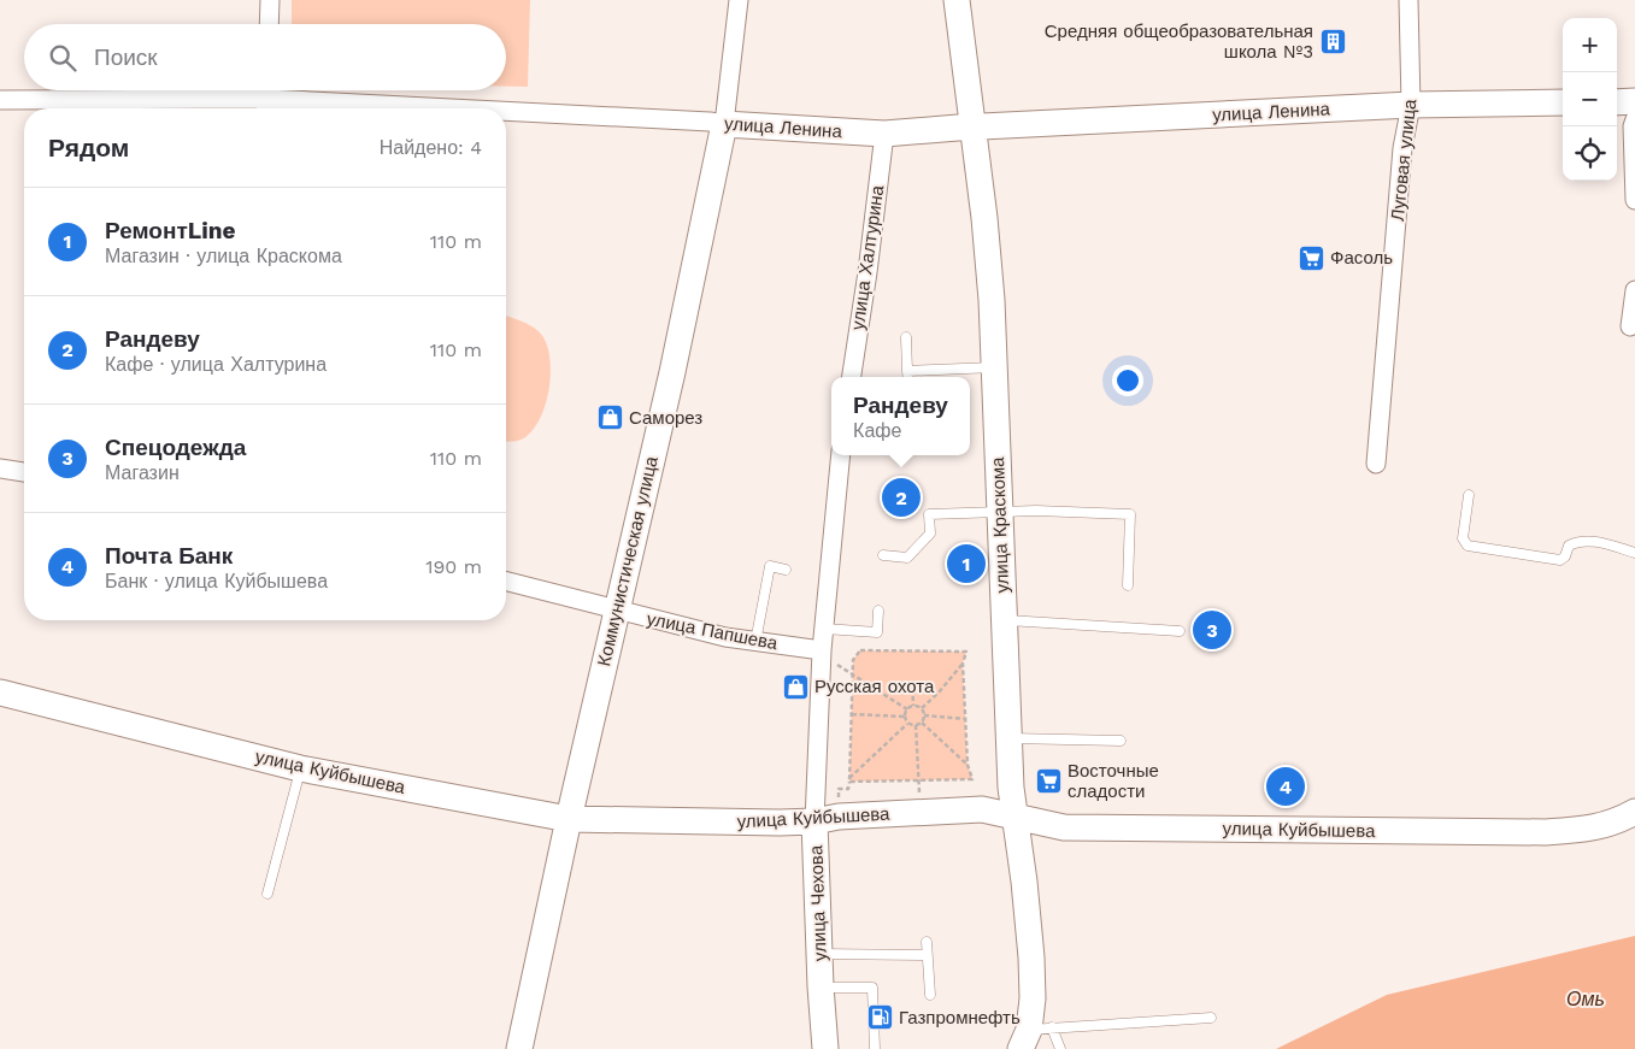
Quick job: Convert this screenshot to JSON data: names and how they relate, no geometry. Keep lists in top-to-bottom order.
{
  "streets": {
    "street": [
      "улица Ленина",
      "Луговая улица",
      "улица Халтурина",
      "улица Краскома",
      "Коммунистическая улица",
      "улица Папшева",
      "улица Куйбышева",
      "улица Чехова"
    ]
  },
  "crossings": [
    ["улица Ленина", "Луговая улица"],
    ["улица Ленина", "улица Халтурина"],
    ["улица Ленина", "улица Краскома"],
    ["улица Ленина", "Коммунистическая улица"],
    ["улица Краскома", "улица Куйбышева"],
    ["Коммунистическая улица", "улица Папшева"],
    ["Коммунистическая улица", "улица Куйбышева"],
    ["улица Папшева", "улица Чехова"],
    ["улица Куйбышева", "улица Чехова"]
  ],
  "water": ["Омь"],
  "places": {
    "building": ["Средняя общеобразовательная школа №3"],
    "supermarket": ["Фасоль", "Восточные сладости"],
    "shop": ["Саморез", "Русская охота"],
    "fuel station": ["Газпромнефть"]
  },
  "page": {
    "map_buttons": ["+", "−"],
    "search": "Поиск",
    "heading": ["Рядом", "Найдено: 4"],
    "list": [
      {
        "mark": "1",
        "name": "РемонтLine",
        "note": "Магазин · улица Краскома",
        "value": "110 m"
      },
      {
        "mark": "2",
        "name": "Рандеву",
        "note": "Кафе · улица Халтурина",
        "value": "110 m"
      },
      {
        "mark": "3",
        "name": "Спецодежда",
        "note": "Магазин",
        "value": "110 m"
      },
      {
        "mark": "4",
        "name": "Почта Банк",
        "note": "Банк · улица Куйбышева",
        "value": "190 m"
      }
    ],
    "popup": ["Рандеву", "Кафе"],
    "pins": [
      "2",
      "1",
      "3",
      "4"
    ]
  }
}
